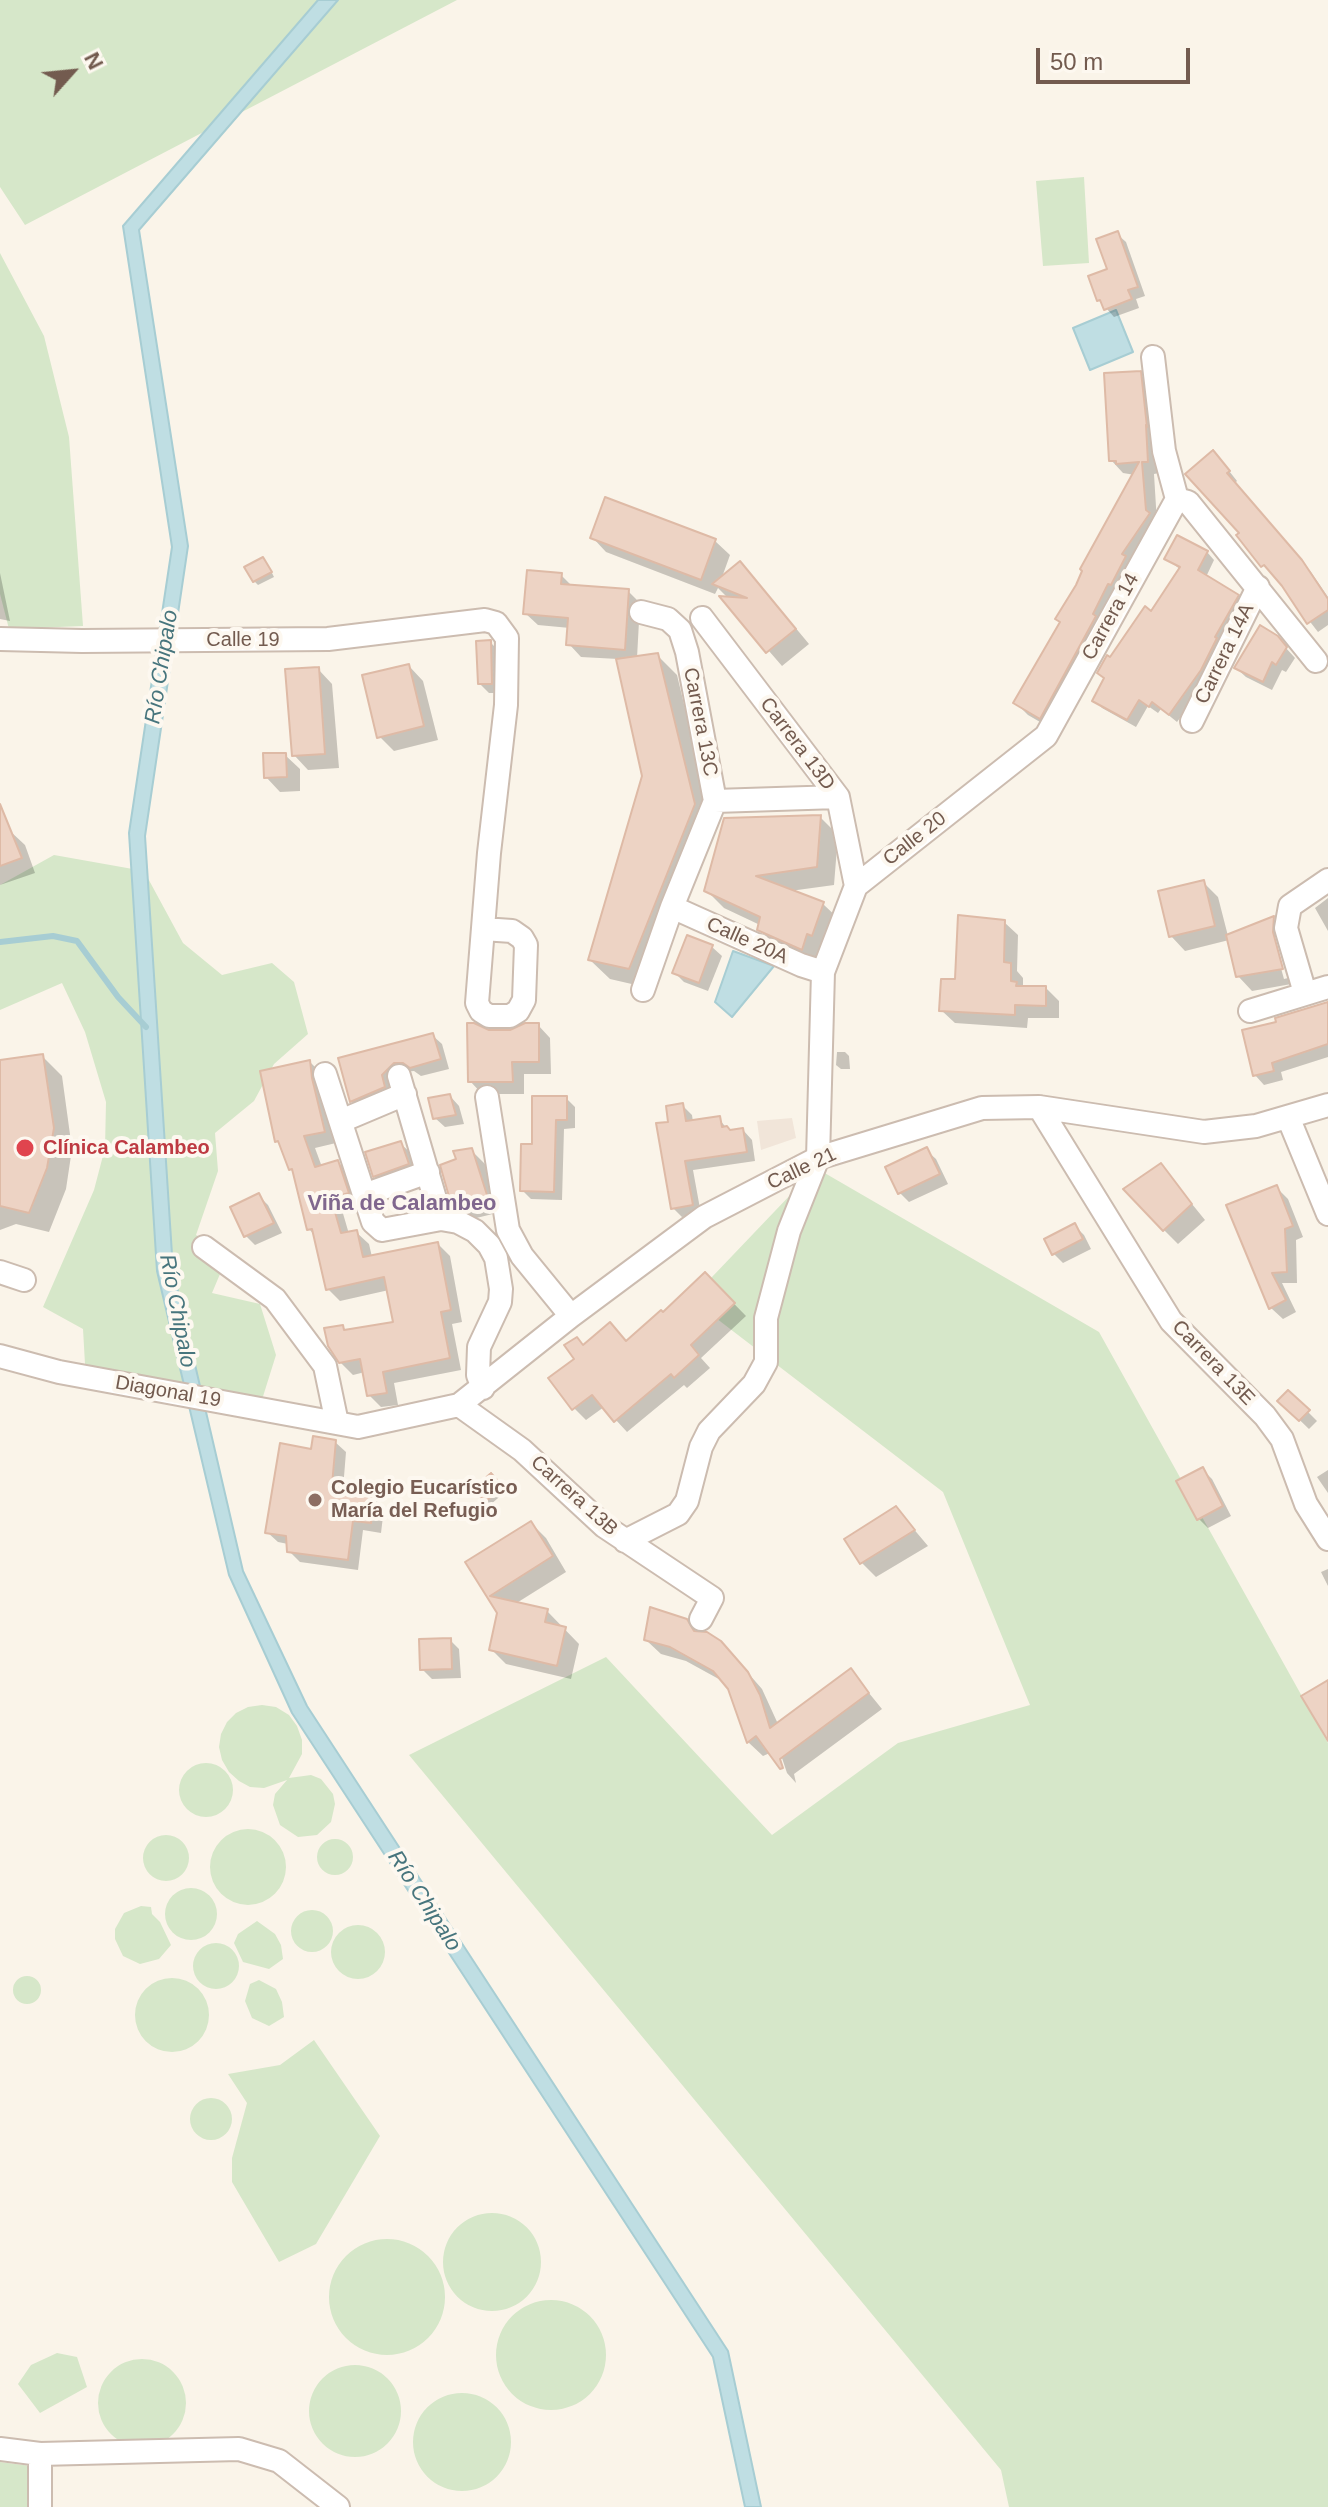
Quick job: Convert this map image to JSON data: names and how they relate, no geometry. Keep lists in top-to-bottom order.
{
  "streets": {
    "street": [
      "Carrera 14",
      "Calle 19",
      "Carrera 14A",
      "Carrera 13C",
      "Carrera 13D",
      "Calle 20",
      "Calle 20A",
      "Calle 21",
      "Carrera 13E",
      "Diagonal 19",
      "Carrera 13B"
    ]
  },
  "crossings": [
    ["Carrera 14", "Calle 20"],
    ["Carrera 13C", "Calle 20A"],
    ["Carrera 13D", "Calle 20"],
    ["Calle 21", "Carrera 13E"],
    ["Calle 21", "Diagonal 19"],
    ["Calle 21", "Carrera 13B"]
  ],
  "districts": ["Viña de Calambeo"],
  "water": ["Río Chipalo"],
  "places": ["Clínica Calambeo", "Colegio Eucarístico María del Refugio"],
  "scale_bar": "50 m",
  "north": "top right"
}
